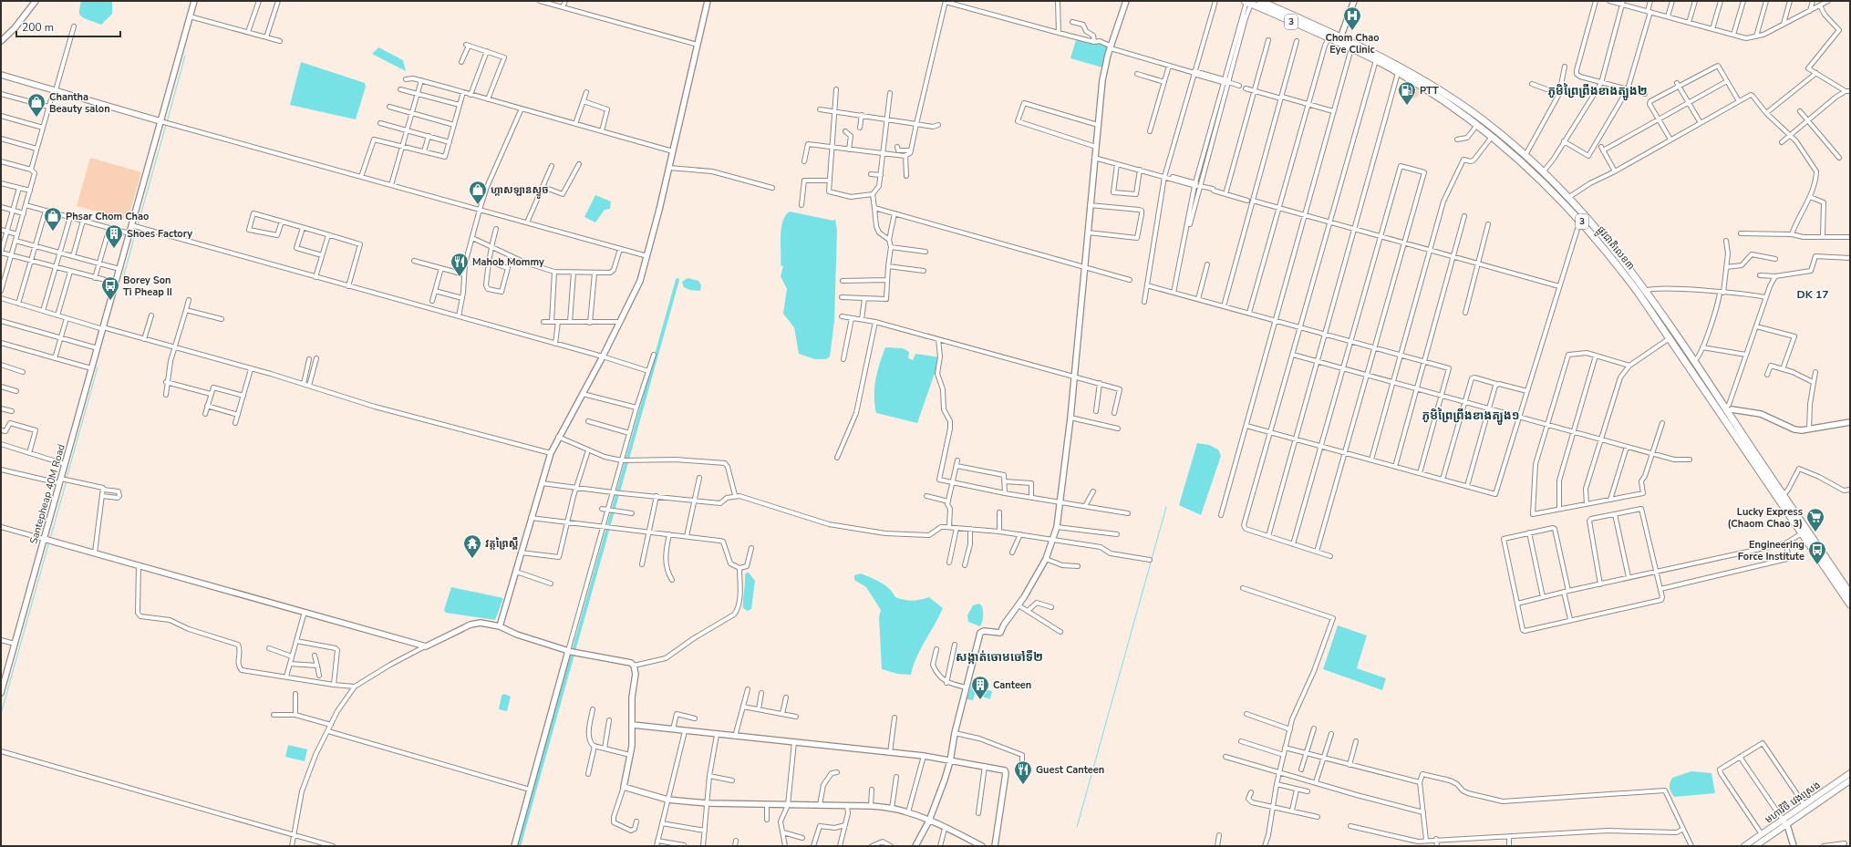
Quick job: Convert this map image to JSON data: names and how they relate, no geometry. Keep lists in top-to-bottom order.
{
  "streets": {
    "highway": ["3", "ផ្លូវជាតិលេខ៣"],
    "main road": ["មហាវិថី វេងស្រេង"],
    "street": ["Santepheap 40M Road"]
  },
  "districts": [
    "ភូមិព្រៃព្រីងខាងត្បូង២",
    "DK 17",
    "ភូមិព្រៃព្រីងខាងត្បូង១",
    "សង្កាត់ចោមចៅទី២"
  ],
  "places": {
    "hospital": ["Chom Chao Eye Clinic"],
    "fuel station": ["PTT"],
    "shop": ["Chantha Beauty salon", "ហ្គាសឡានស្ទូច", "Phsar Chom Chao"],
    "building": ["Shoes Factory", "Canteen"],
    "restaurant": ["Mahob Mommy", "Guest Canteen"],
    "bus stop": ["Borey Son Ti Pheap II", "Engineering Force Institute"],
    "supermarket": ["Lucky Express (Chaom Chao 3)"],
    "temple": ["វត្តព្រៃស្ពឺ"]
  },
  "scale_bar": "200 m"
}
